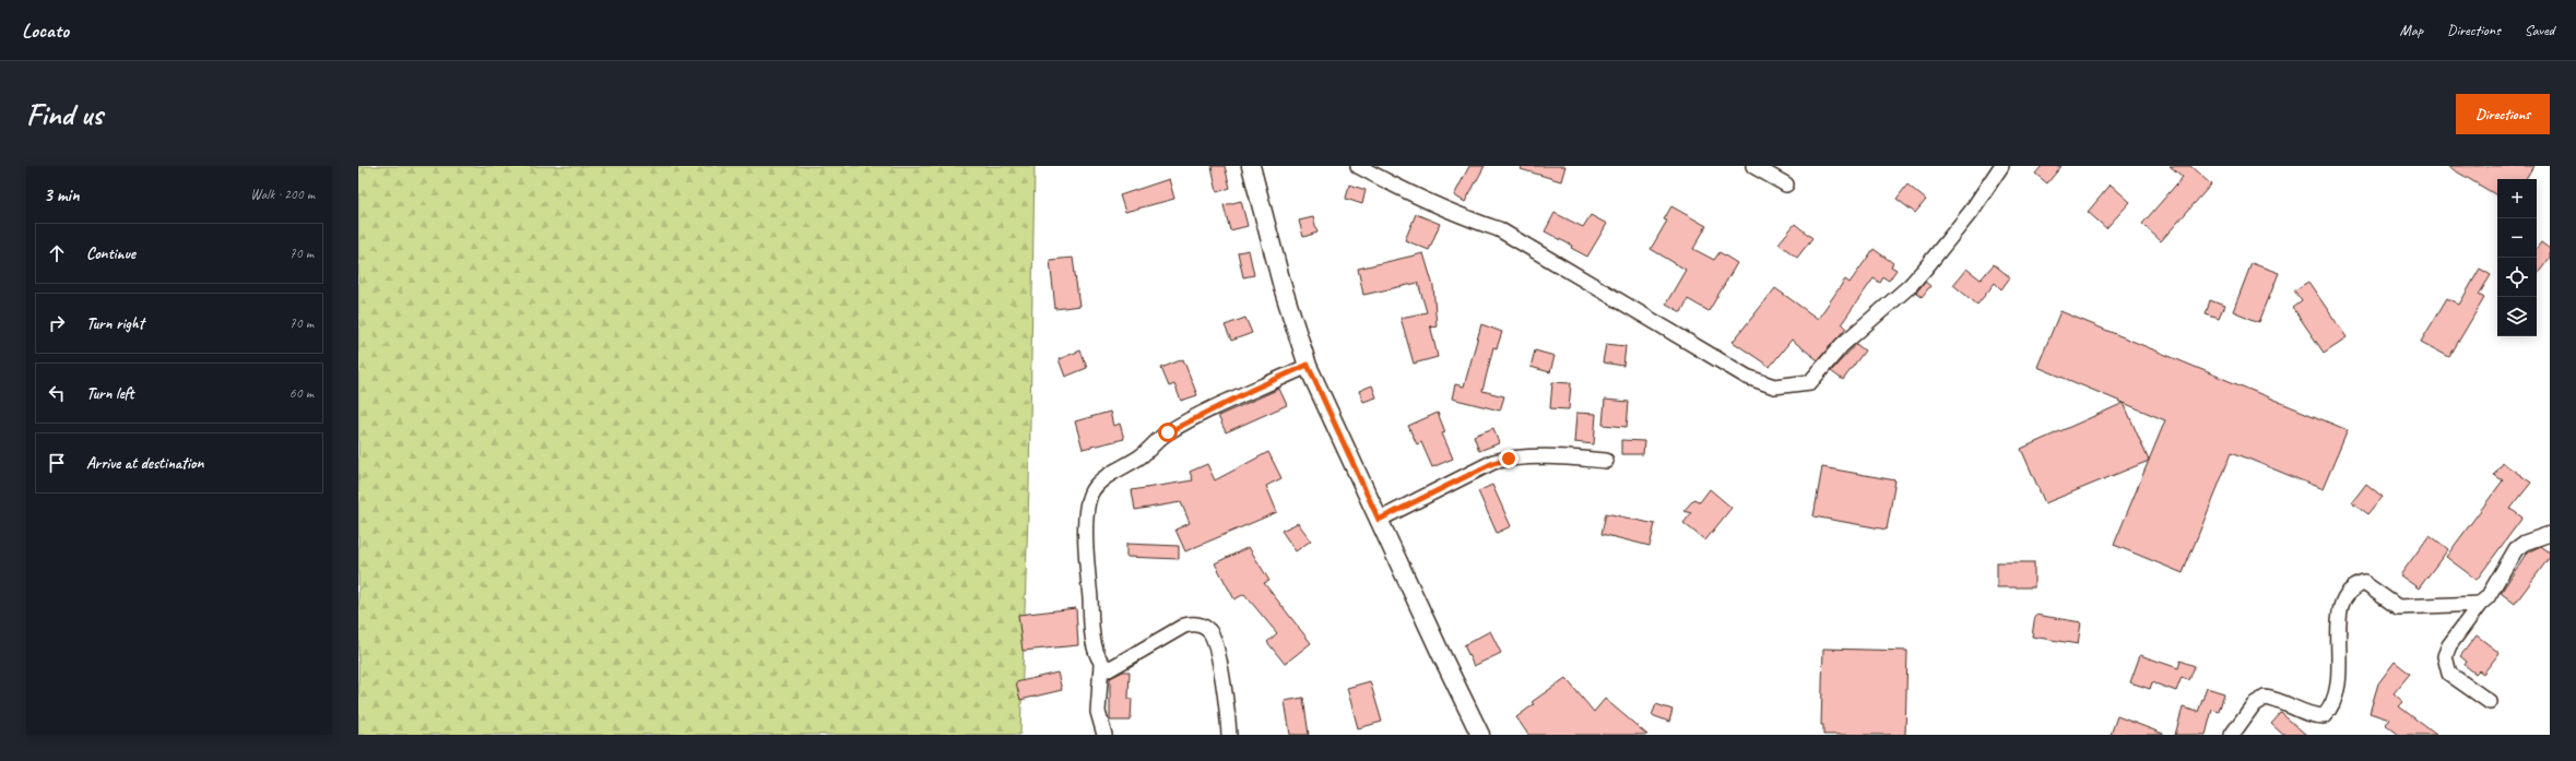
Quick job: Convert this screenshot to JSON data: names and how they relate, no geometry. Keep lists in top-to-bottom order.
{
  "page": {
    "header": "Locato",
    "nav": ["Map", "Directions", "Saved"],
    "buttons": "Directions",
    "title": "Find us",
    "heading": ["3 min", "Walk · 200 m"],
    "map_buttons": ["+", "−"],
    "list": [
      ["Continue", "70 m"],
      ["Turn right", "70 m"],
      ["Turn left", "60 m"],
      "Arrive at destination"
    ]
  }
}
